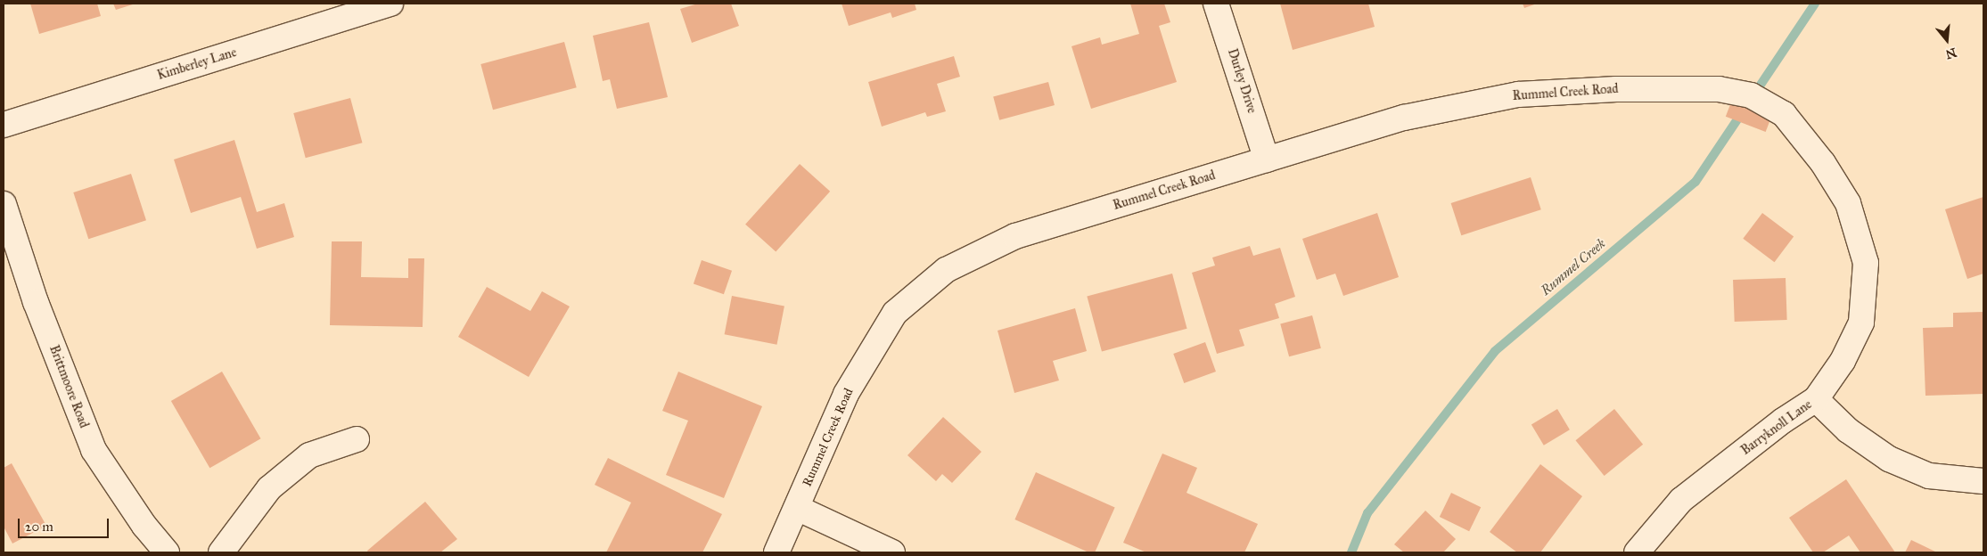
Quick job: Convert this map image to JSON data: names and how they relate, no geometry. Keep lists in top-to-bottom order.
{
  "streets": {
    "street": [
      "Kimberley Lane",
      "Durley Drive",
      "Rummel Creek Road",
      "Brittmoore Road",
      "Barryknoll Lane"
    ]
  },
  "crossings": [
    ["Durley Drive", "Rummel Creek Road"],
    ["Rummel Creek Road", "Barryknoll Lane"]
  ],
  "water": ["Rummel Creek"],
  "scale_bar": "20 m",
  "north": "bottom"
}
